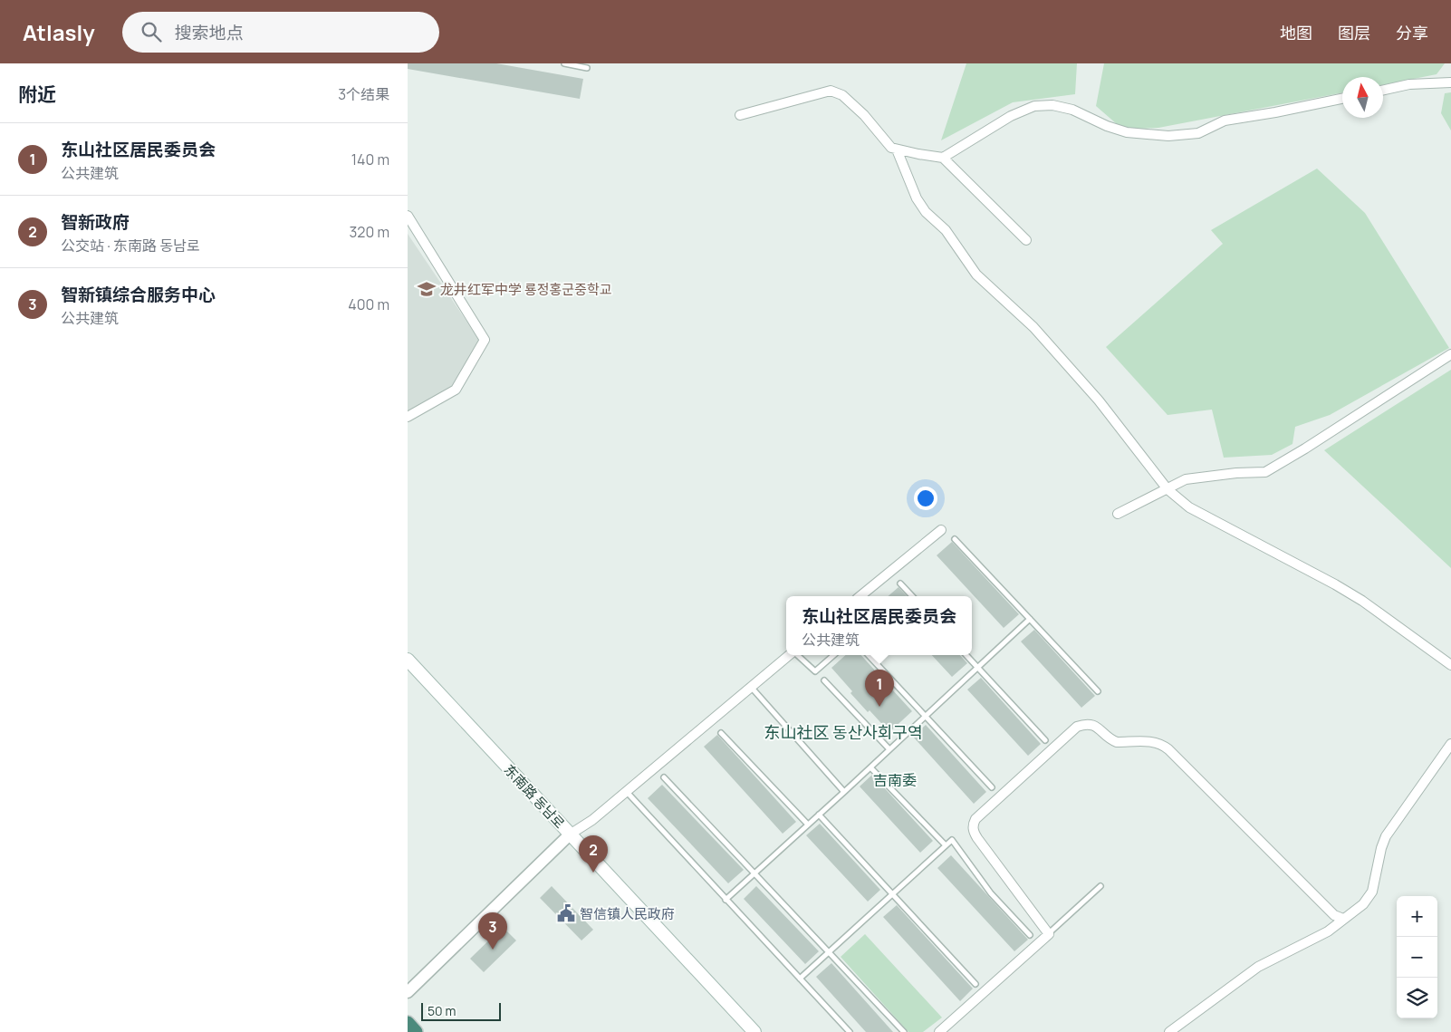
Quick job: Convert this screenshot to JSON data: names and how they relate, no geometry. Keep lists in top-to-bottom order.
{
  "streets": {
    "main road": ["东南路 동남로"]
  },
  "districts": ["东山社区 동산사회구역", "吉南委"],
  "places": {
    "school or university": ["龙井红军中学 룡정홍군중학교"],
    "public building": ["智信镇人民政府"]
  },
  "scale_bar": "50 m",
  "north": "top",
  "page": {
    "header": "Atlasly",
    "search": "搜索地点",
    "nav": ["地图", "图层", "分享"],
    "heading": ["附近", "3个结果"],
    "list": [
      {
        "mark": "1",
        "name": "东山社区居民委员会",
        "note": "公共建筑",
        "value": "140 m"
      },
      {
        "mark": "2",
        "name": "智新政府",
        "note": "公交站 · 东南路 동남로",
        "value": "320 m"
      },
      {
        "mark": "3",
        "name": "智新镇综合服务中心",
        "note": "公共建筑",
        "value": "400 m"
      }
    ],
    "popup": ["东山社区居民委员会", "公共建筑"],
    "pins": ["1", "2", "3"],
    "map_buttons": ["+", "−"],
    "scale": "50 m"
  }
}
